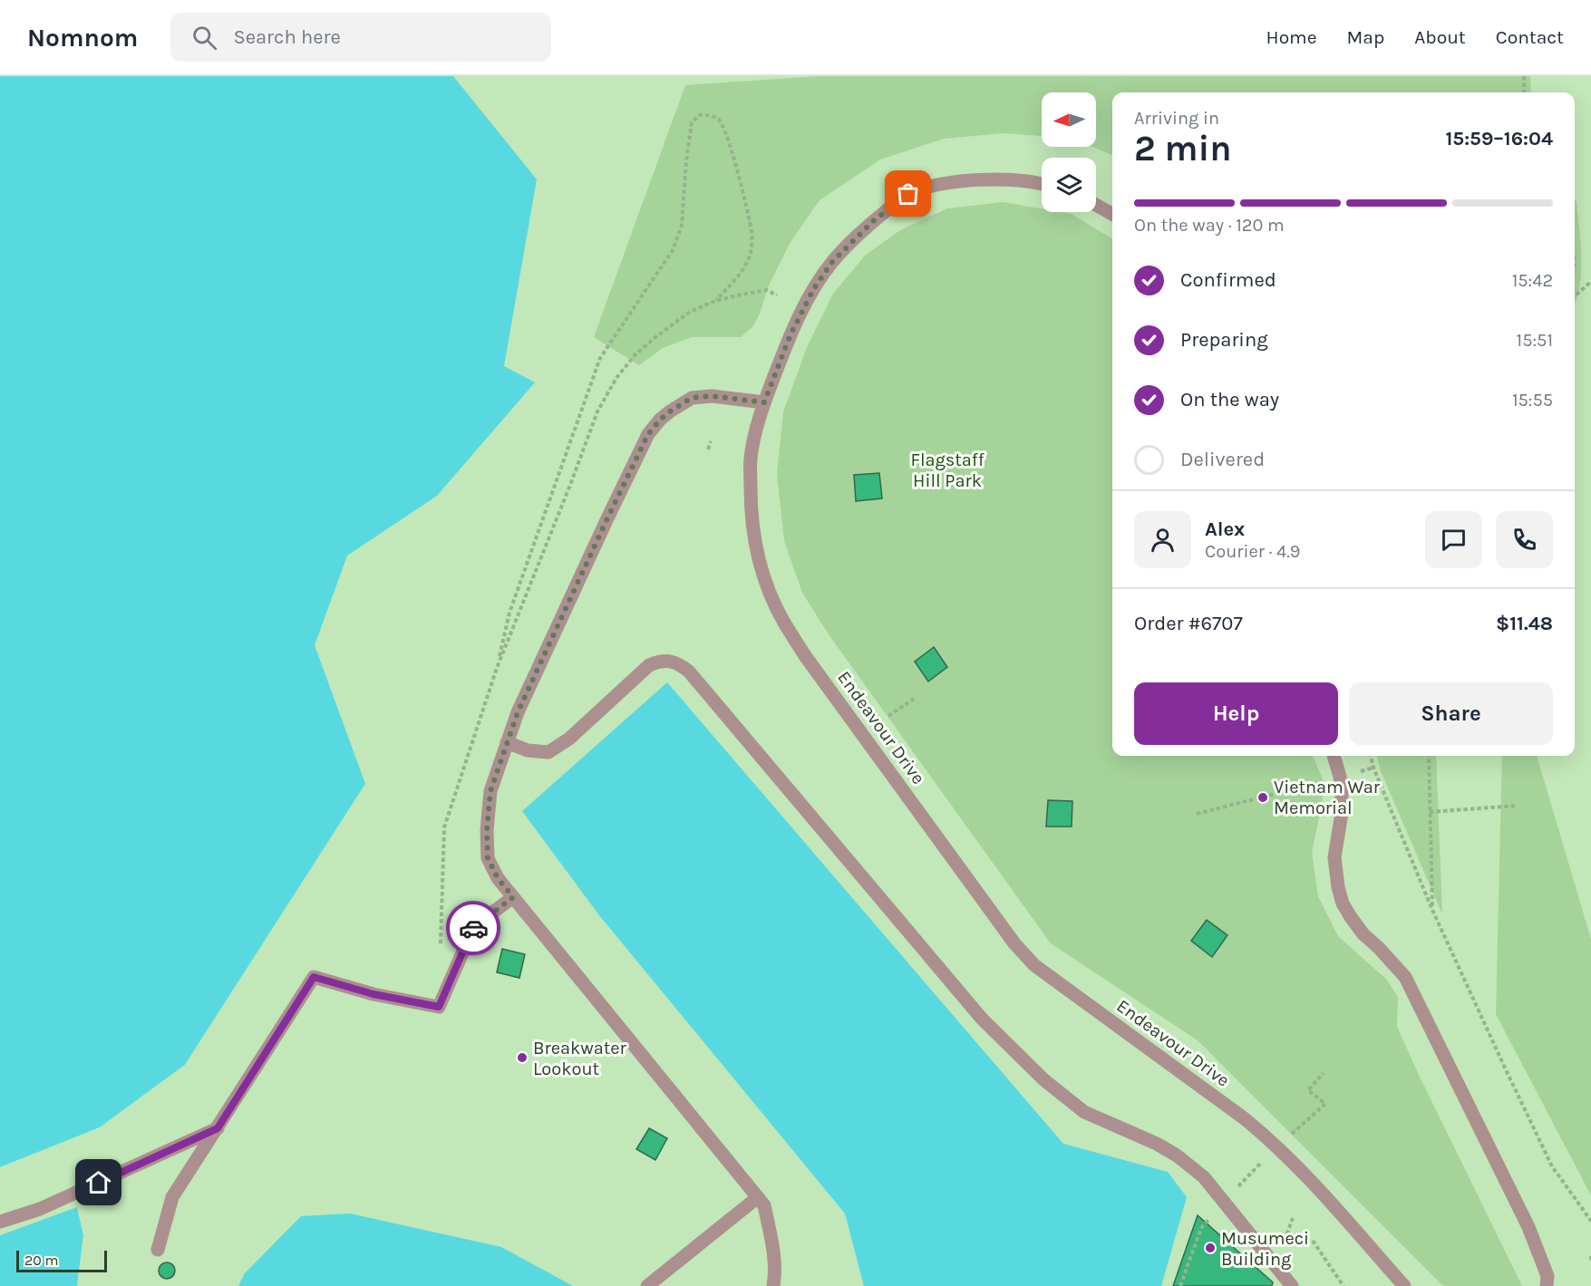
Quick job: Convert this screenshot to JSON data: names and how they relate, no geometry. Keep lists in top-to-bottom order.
{
  "streets": {
    "street": ["Endeavour Drive"]
  },
  "parks": ["Flagstaff Hill Park"],
  "places": ["Vietnam War Memorial", "Breakwater Lookout", "Musumeci Building"],
  "scale_bar": "20 m",
  "north": "left",
  "page": {
    "header": "Nomnom",
    "search": "Search here",
    "nav": [
      "Home",
      "Map",
      "About",
      "Contact"
    ],
    "heading": ["2 min", "Arriving in", "15:59–16:04"],
    "panel": [
      "Alex",
      "Courier · 4.9",
      "Order #6707",
      "$11.48"
    ],
    "bar": "On the way · 120 m",
    "list": [
      ["Confirmed", "15:42"],
      ["Preparing", "15:51"],
      ["On the way", "15:55"],
      "Delivered"
    ],
    "buttons": ["Help", "Share"],
    "scale": "20 m"
  }
}
